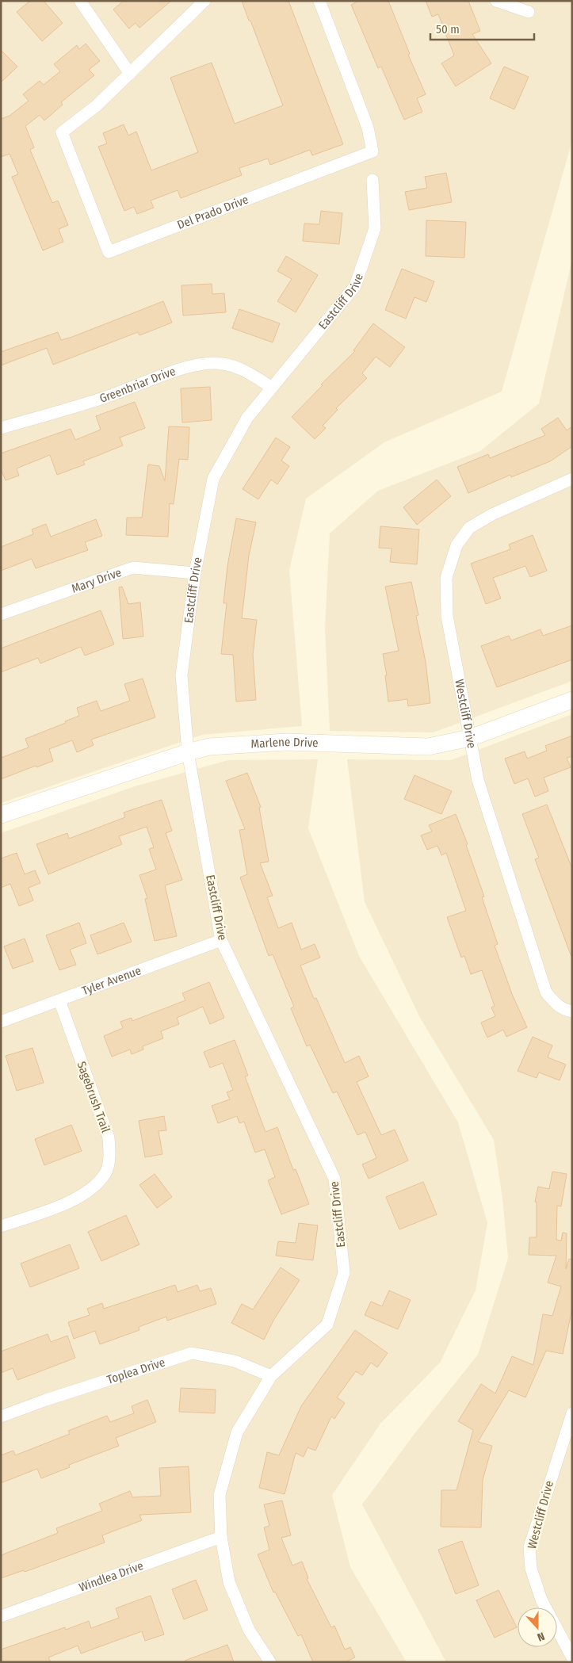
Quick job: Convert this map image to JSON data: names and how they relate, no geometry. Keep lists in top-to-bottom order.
{
  "streets": {
    "street": [
      "Del Prado Drive",
      "Eastcliff Drive",
      "Greenbriar Drive",
      "Mary Drive",
      "Westcliff Drive",
      "Marlene Drive",
      "Tyler Avenue",
      "Sagebrush Trail",
      "Toplea Drive",
      "Windlea Drive"
    ]
  },
  "crossings": [
    ["Eastcliff Drive", "Greenbriar Drive"],
    ["Eastcliff Drive", "Mary Drive"],
    ["Eastcliff Drive", "Marlene Drive"],
    ["Eastcliff Drive", "Tyler Avenue"],
    ["Eastcliff Drive", "Toplea Drive"],
    ["Eastcliff Drive", "Windlea Drive"],
    ["Westcliff Drive", "Marlene Drive"],
    ["Tyler Avenue", "Sagebrush Trail"]
  ],
  "scale_bar": "50 m",
  "north": "bottom"
}
